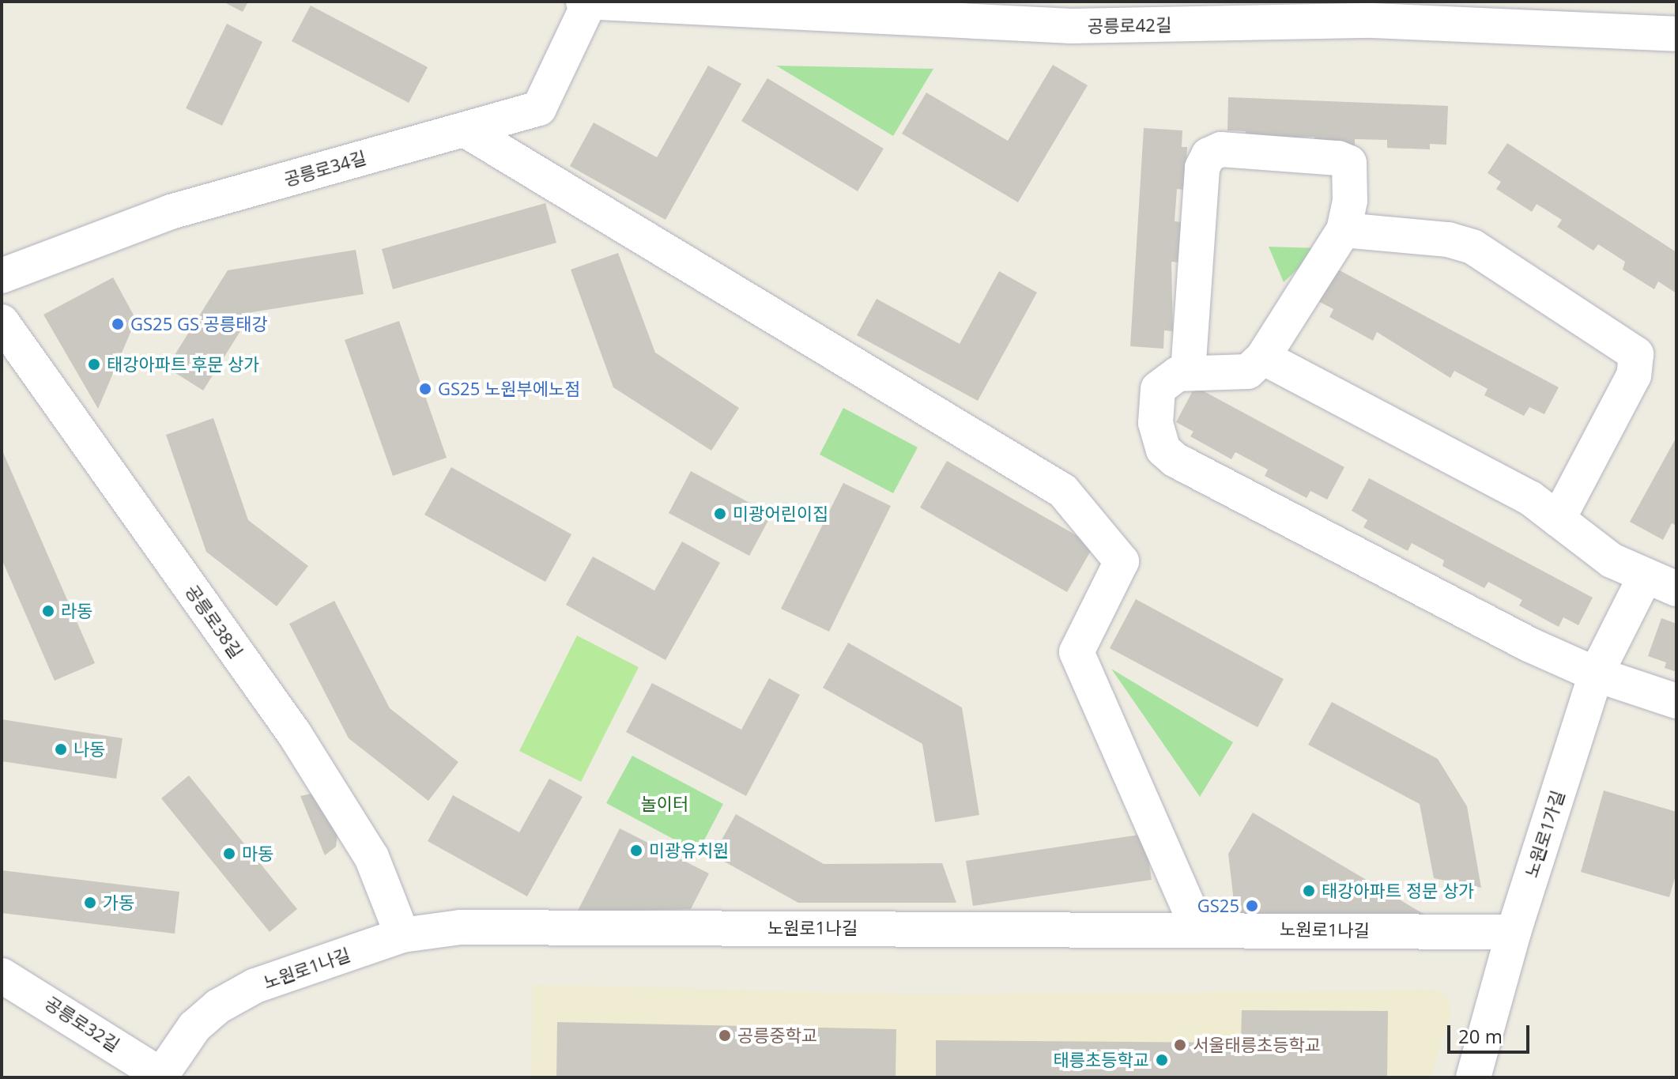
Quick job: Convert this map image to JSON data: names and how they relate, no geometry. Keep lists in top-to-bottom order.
{
  "streets": {
    "street": [
      "공릉로42길",
      "공릉로34길",
      "공릉로38길",
      "노원로1가길",
      "노원로1나길",
      "공릉로32길"
    ]
  },
  "crossings": [
    ["공릉로42길", "공릉로34길"],
    ["공릉로38길", "노원로1나길"],
    ["노원로1가길", "노원로1나길"],
    ["노원로1나길", "공릉로32길"]
  ],
  "parks": ["놀이터"],
  "places": [
    "GS25 GS 공릉태강",
    "태강아파트 후문 상가",
    "GS25 노원부에노점",
    "미광어린이집",
    "라동",
    "나동",
    "미광유치원",
    "마동",
    "태강아파트 정문 상가",
    "가동",
    "GS25",
    "공릉중학교",
    "서울태릉초등학교",
    "태릉초등학교"
  ],
  "scale_bar": "20 m"
}
